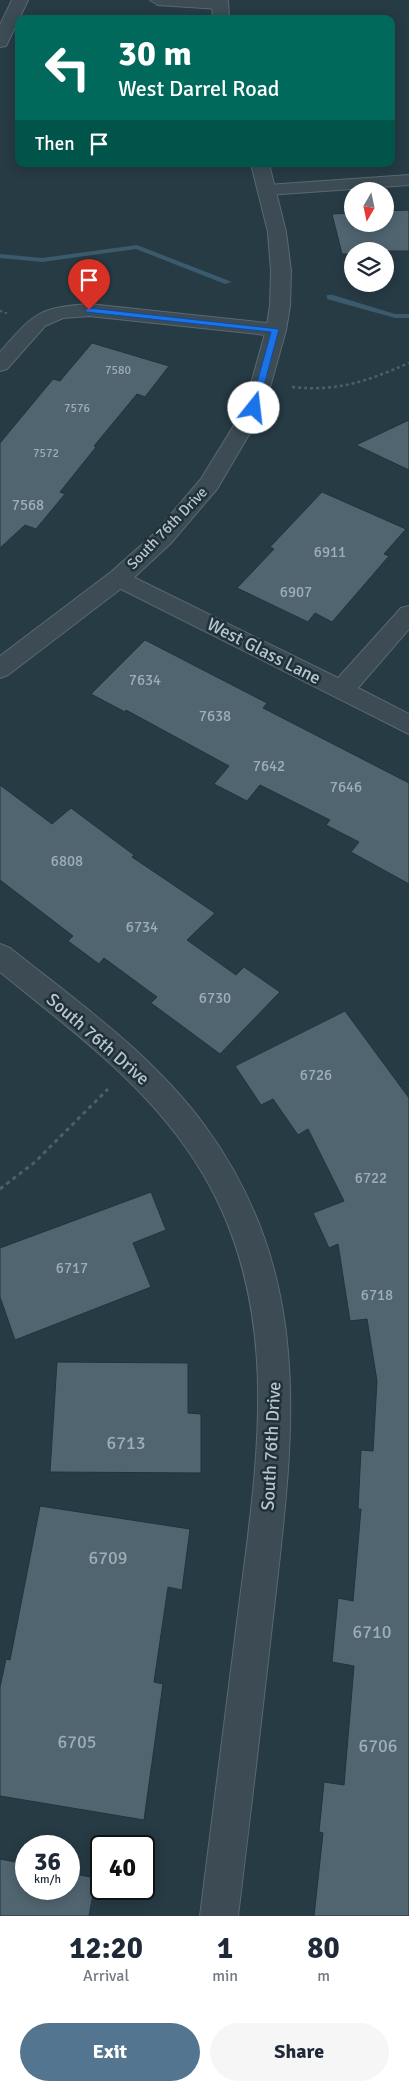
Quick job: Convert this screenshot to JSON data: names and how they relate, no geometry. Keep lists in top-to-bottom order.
{
  "streets": {
    "street": ["South 76th Drive", "West Glass Lane"]
  },
  "crossings": [
    ["South 76th Drive", "West Glass Lane"]
  ],
  "house_numbers": [
    "7580",
    "7576",
    "7572",
    "7568",
    "6911",
    "6907",
    "7634",
    "7638",
    "7642",
    "7646",
    "6808",
    "6734",
    "6730",
    "6726",
    "6722",
    "6717",
    "6718",
    "6713",
    "6709",
    "6710",
    "6705",
    "6706"
  ],
  "north": "bottom",
  "page": {
    "turn": ["30 m", "West Darrel Road"],
    "then": "Then",
    "speed": "36 km/h",
    "limit": "40",
    "eta": [
      "12:20",
      "Arrival",
      "1",
      "min",
      "80",
      "m"
    ],
    "buttons": ["Exit", "Share"]
  }
}
